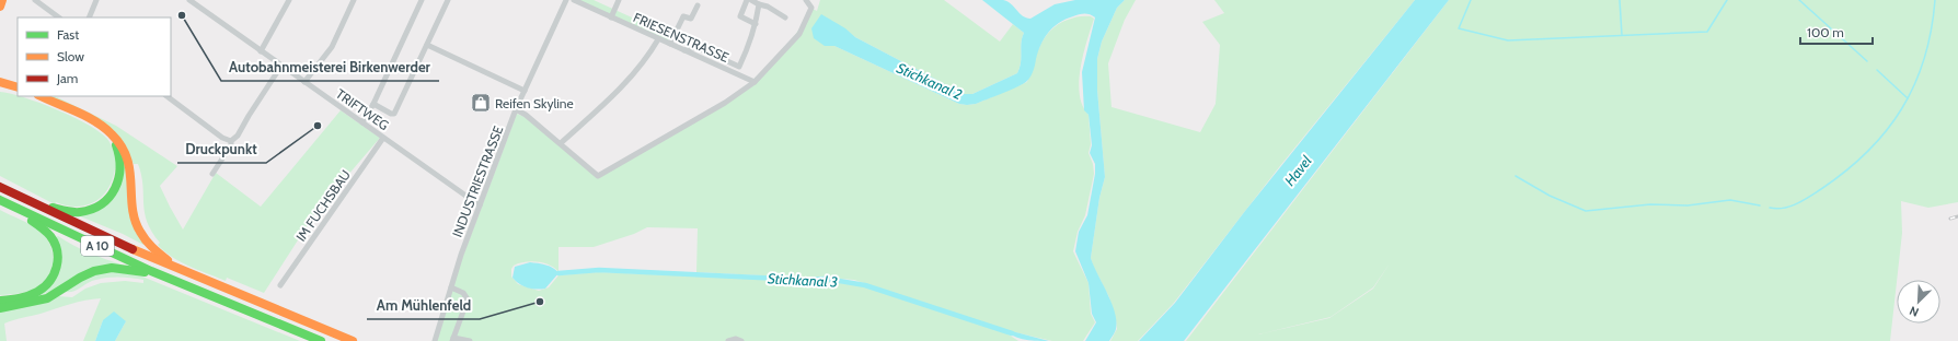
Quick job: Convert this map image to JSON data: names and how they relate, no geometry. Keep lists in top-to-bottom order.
{
  "streets": {
    "main road": ["A 10"],
    "street": [
      "FRIESENSTRASSE",
      "TRIFTWEG",
      "INDUSTRIESTRASSE",
      "IM FUCHSBAU"
    ]
  },
  "crossings": [
    ["TRIFTWEG", "INDUSTRIESTRASSE"],
    ["TRIFTWEG", "IM FUCHSBAU"]
  ],
  "water": ["Stichkanal 2", "Havel", "Stichkanal 3"],
  "places": {
    "other": ["Autobahnmeisterei Birkenwerder", "Druckpunkt", "Am Mühlenfeld"],
    "shop": ["Reifen Skyline"]
  },
  "legend": ["Fast", "Slow", "Jam"],
  "scale_bar": "100 m",
  "north": "bottom left"
}
